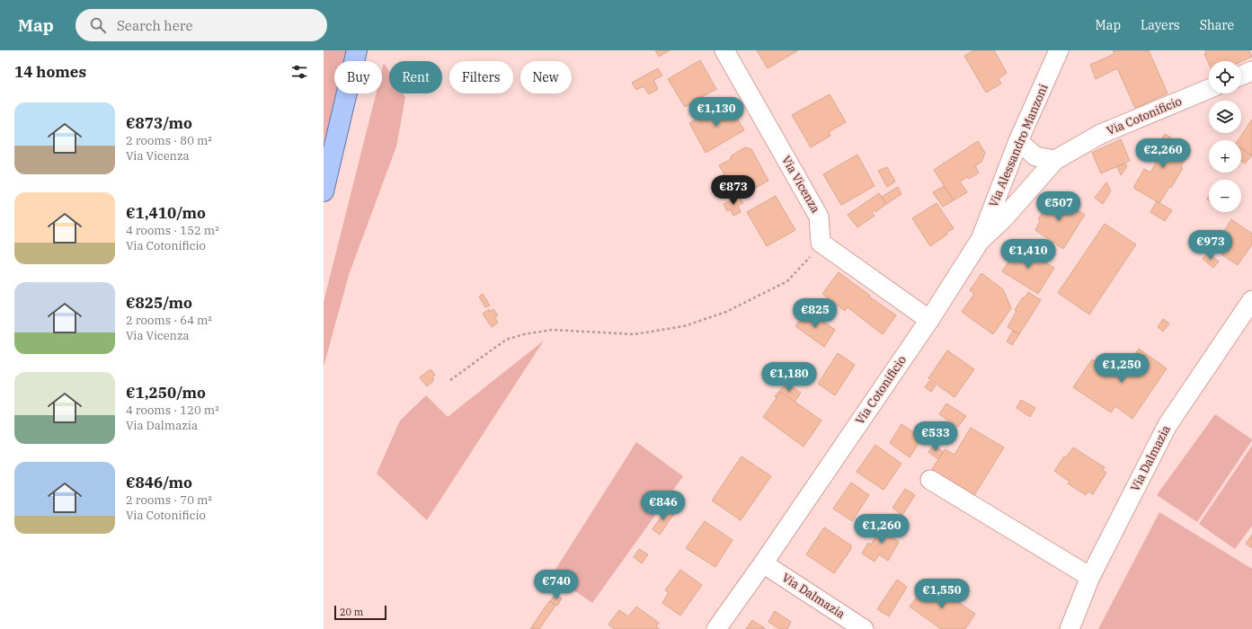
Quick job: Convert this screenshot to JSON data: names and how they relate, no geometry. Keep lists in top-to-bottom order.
{
  "streets": {
    "street": [
      "Via Cotonificio",
      "Via Alessandro Manzoni",
      "Via Vicenza",
      "Via Dalmazia"
    ]
  },
  "crossings": [
    ["Via Cotonificio", "Via Alessandro Manzoni"],
    ["Via Cotonificio", "Via Dalmazia"]
  ],
  "scale_bar": "20 m",
  "page": {
    "header": "Map",
    "search": "Search here",
    "nav": ["Map", "Layers", "Share"],
    "heading": "14 homes",
    "map_buttons": ["+", "−"],
    "chip": [
      "Buy",
      "Rent",
      "Filters",
      "New"
    ],
    "list": [
      {
        "name": "€873/mo",
        "note": "2 rooms · 80 m² · Via Vicenza"
      },
      {
        "name": "€1,410/mo",
        "note": "4 rooms · 152 m² · Via Cotonificio"
      },
      {
        "name": "€825/mo",
        "note": "2 rooms · 64 m² · Via Vicenza"
      },
      {
        "name": "€1,250/mo",
        "note": "4 rooms · 120 m² · Via Dalmazia"
      },
      {
        "name": "€846/mo",
        "note": "2 rooms · 70 m² · Via Cotonificio"
      }
    ],
    "price": [
      "€1,130",
      "€2,260",
      "€873",
      "€507",
      "€973",
      "€1,410",
      "€825",
      "€1,250",
      "€1,180",
      "€533",
      "€846",
      "€1,260",
      "€740",
      "€1,550"
    ],
    "scale": "20 m"
  }
}
